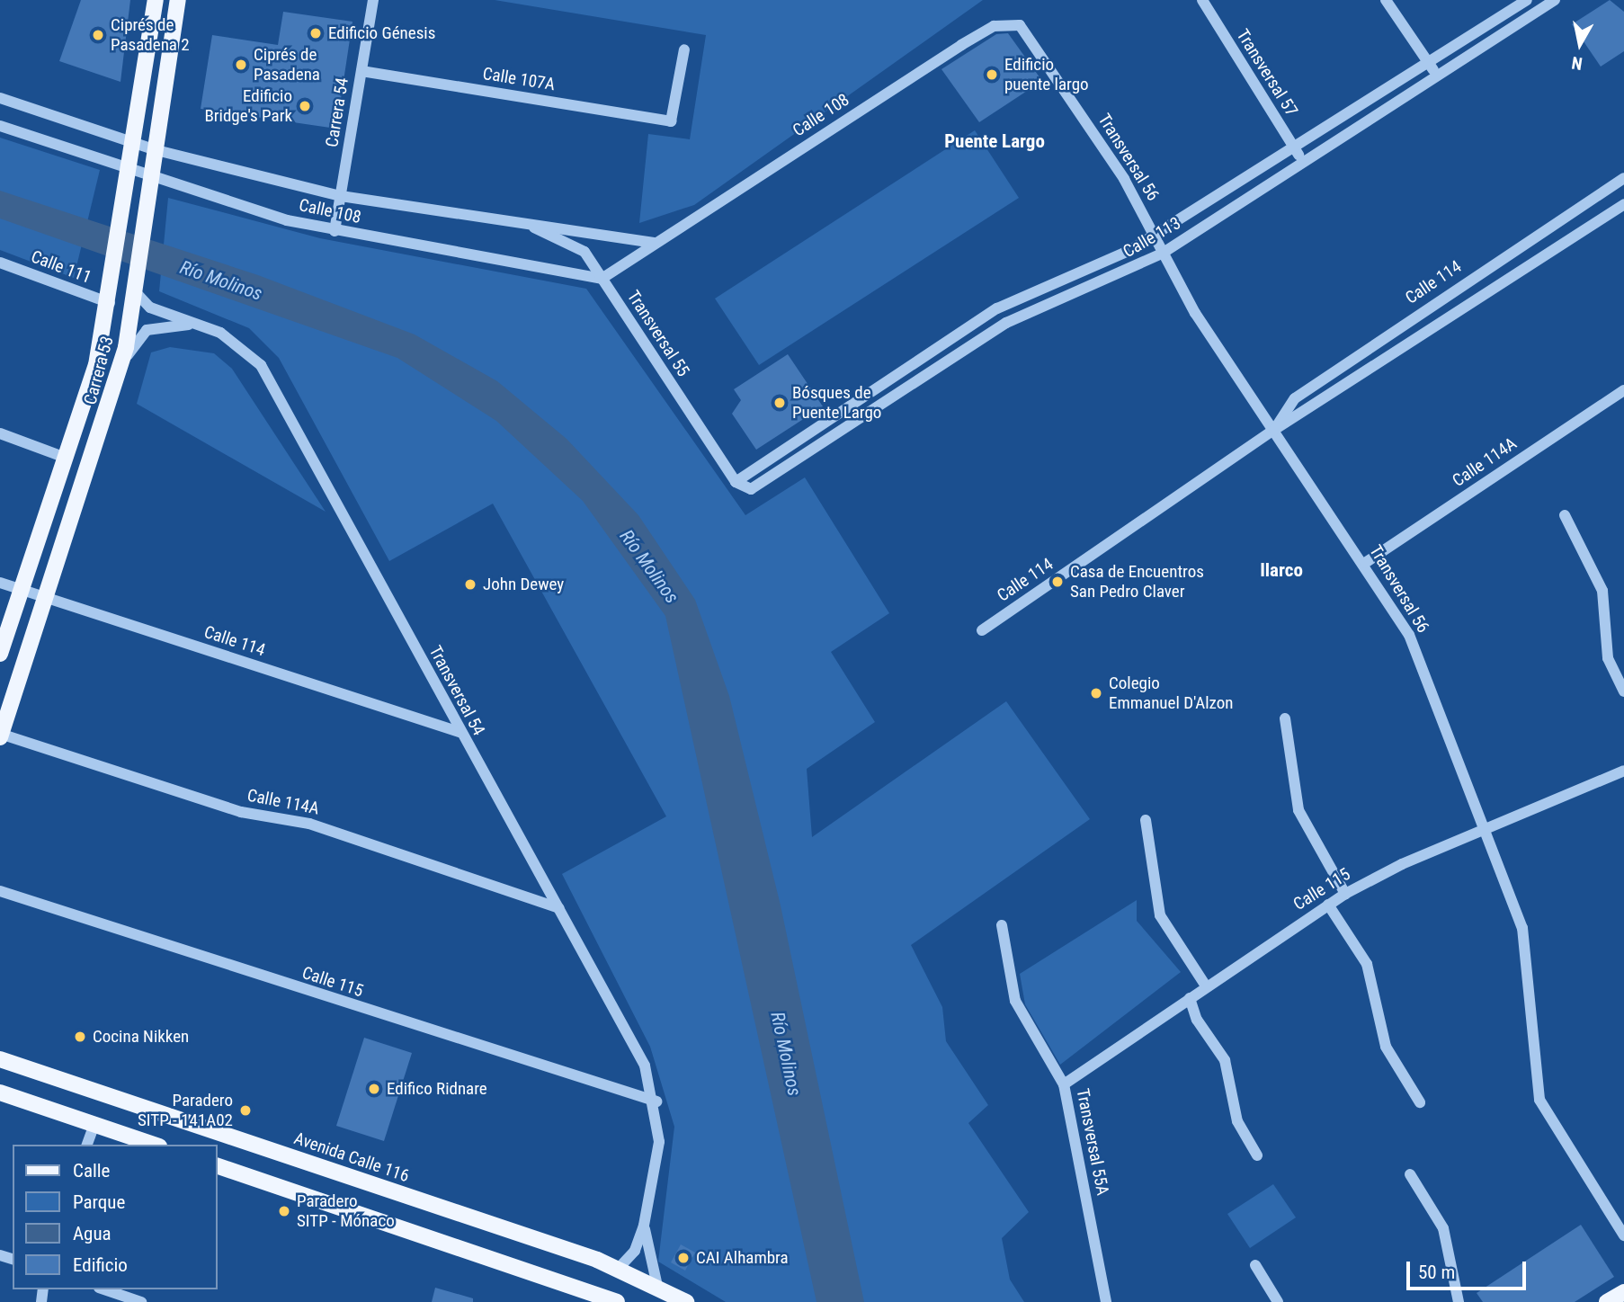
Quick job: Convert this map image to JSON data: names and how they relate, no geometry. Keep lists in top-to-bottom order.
{
  "streets": {
    "main road": ["Carrera 53", "Avenida Calle 116"],
    "street": [
      "Transversal 57",
      "Calle 107A",
      "Carrera 54",
      "Calle 108",
      "Transversal 56",
      "Calle 113",
      "Calle 111",
      "Calle 114",
      "Transversal 55",
      "Calle 114A",
      "Transversal 54",
      "Calle 115",
      "Transversal 55A"
    ]
  },
  "crossings": [
    ["Transversal 57", "Calle 113"],
    ["Calle 107A", "Carrera 54"],
    ["Carrera 54", "Calle 108"],
    ["Calle 108", "Transversal 56"],
    ["Calle 108", "Transversal 55"],
    ["Calle 108", "Carrera 53"],
    ["Transversal 56", "Calle 113"],
    ["Transversal 56", "Calle 114"],
    ["Transversal 56", "Calle 114A"],
    ["Transversal 56", "Calle 115"],
    ["Calle 113", "Transversal 55"],
    ["Calle 111", "Carrera 53"],
    ["Calle 114", "Carrera 53"],
    ["Calle 114", "Transversal 54"],
    ["Carrera 53", "Calle 114A"],
    ["Carrera 53", "Transversal 54"],
    ["Calle 114A", "Transversal 54"],
    ["Transversal 54", "Calle 115"],
    ["Calle 115", "Transversal 55A"]
  ],
  "districts": ["Puente Largo", "Ilarco"],
  "water": ["Río Molinos"],
  "places": [
    "Edificio Génesis",
    "Ciprés de Pasadena 2",
    "Ciprés de Pasadena",
    "Edificio puente largo",
    "Edificio Bridge's Park",
    "Bósques de Puente Largo",
    "Casa de Encuentros San Pedro Claver",
    "John Dewey",
    "Colegio Emmanuel D'Alzon",
    "Cocina Nikken",
    "Edifico Ridnare",
    "Paradero SITP - 141A02",
    "Paradero SITP - Mónaco",
    "CAI Alhambra"
  ],
  "legend": [
    "Calle",
    "Parque",
    "Agua",
    "Edificio"
  ],
  "scale_bar": "50 m",
  "north": "bottom"
}
